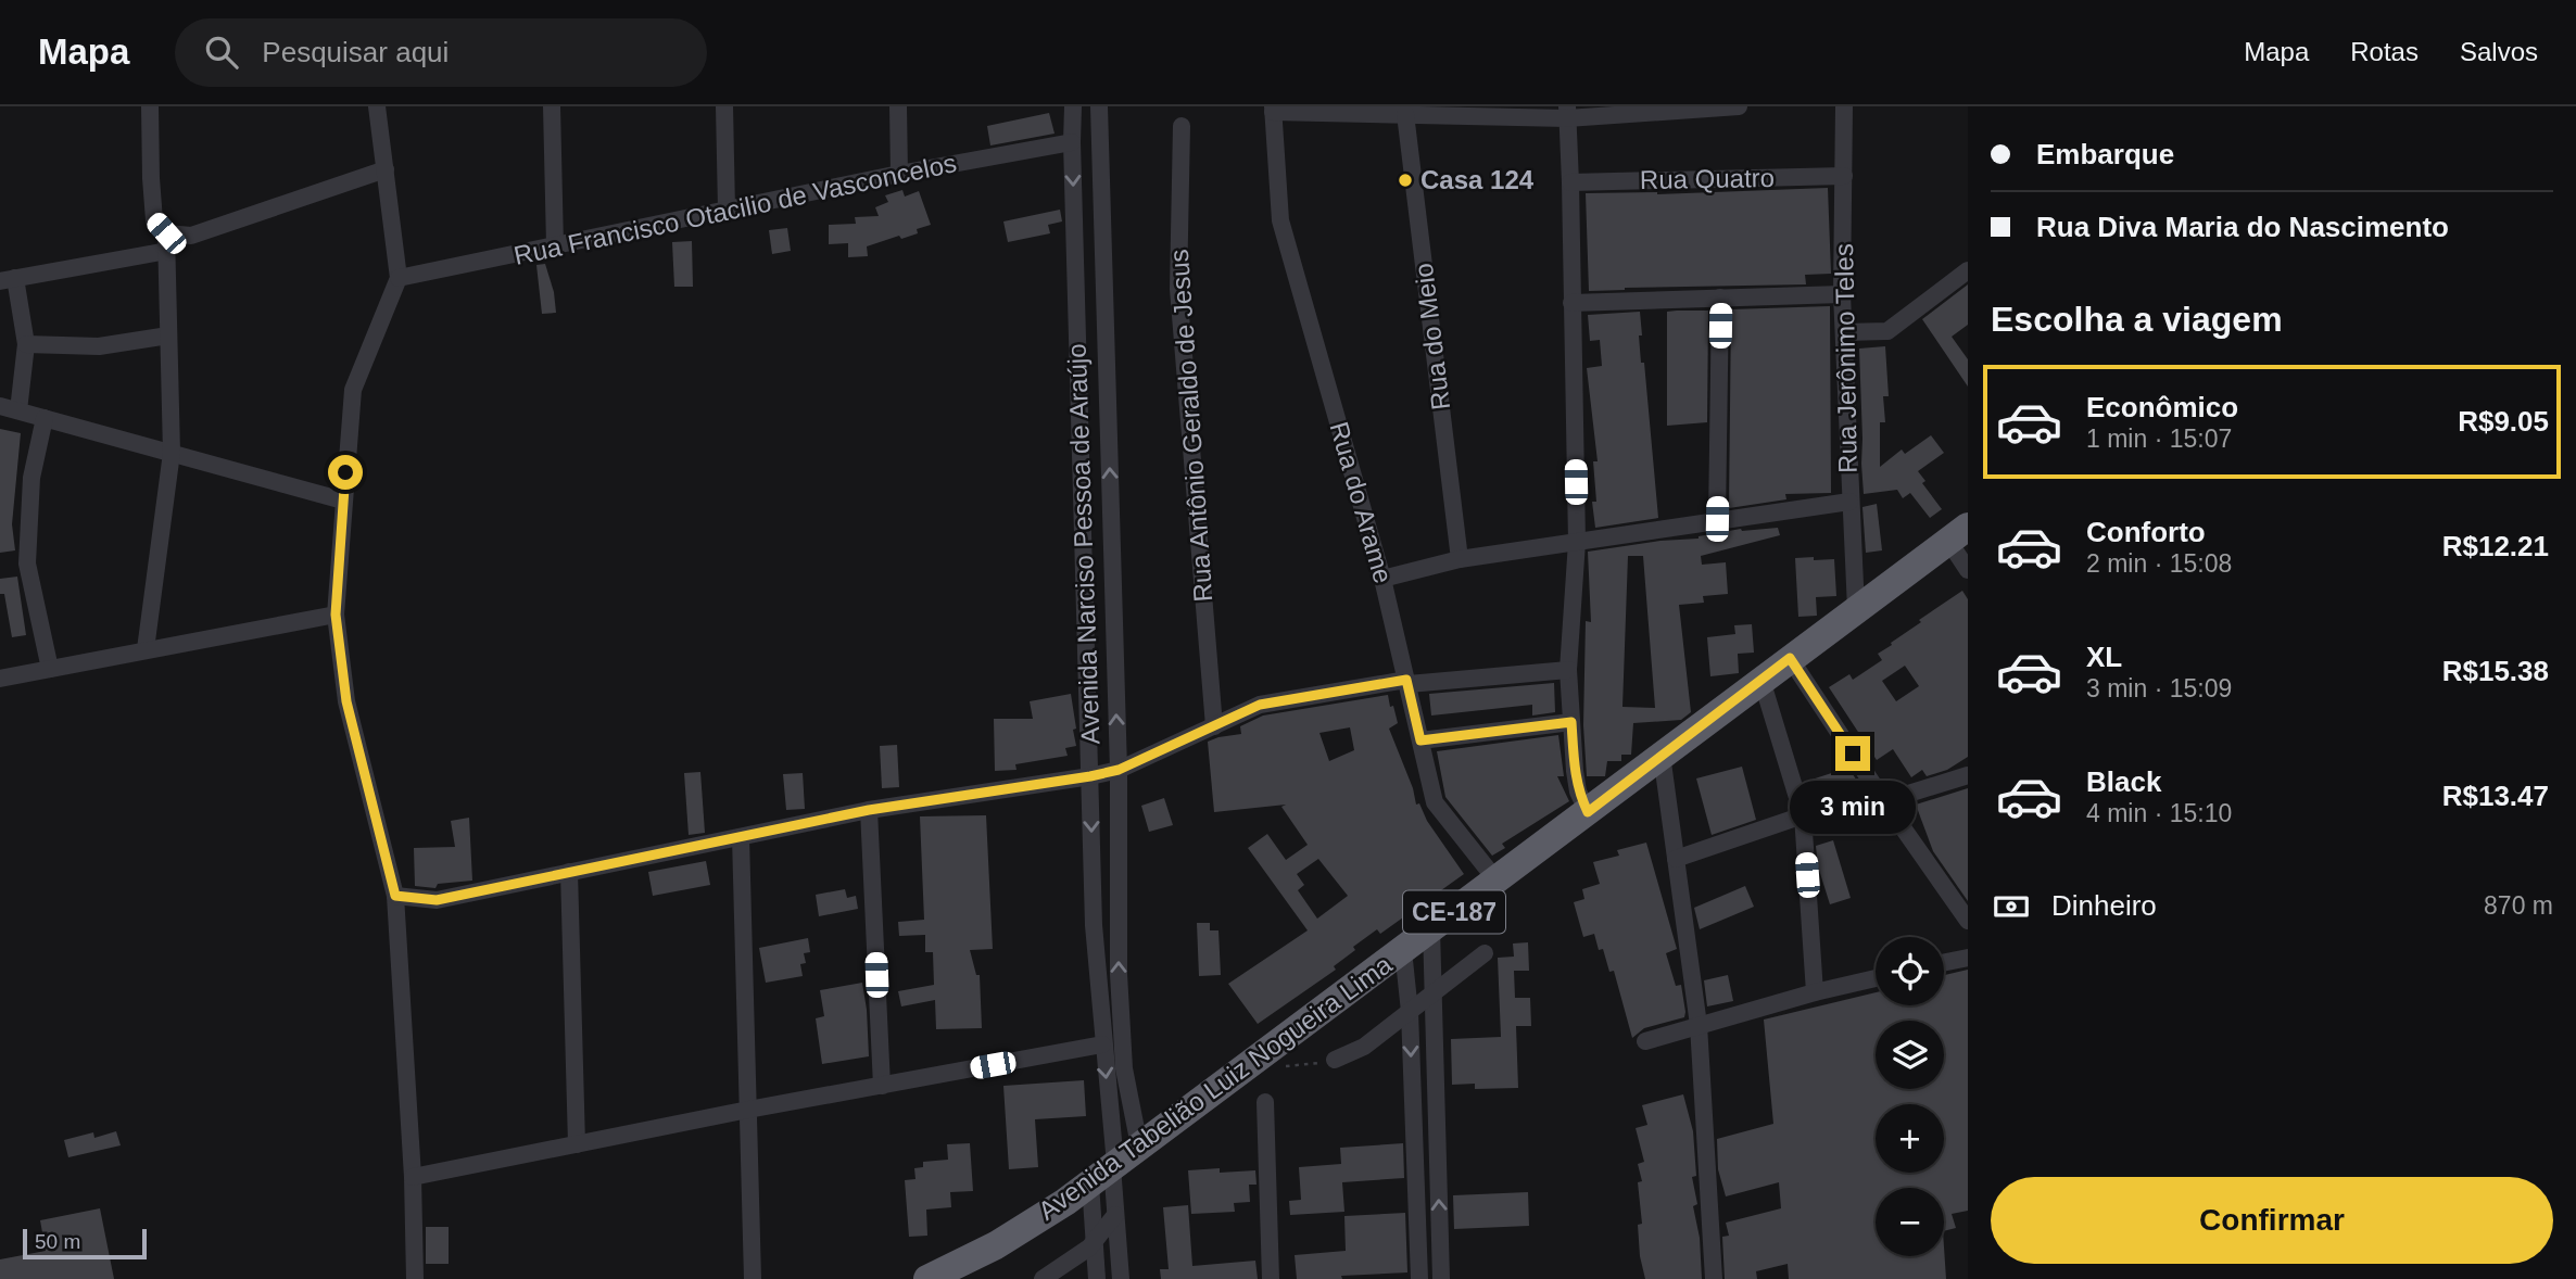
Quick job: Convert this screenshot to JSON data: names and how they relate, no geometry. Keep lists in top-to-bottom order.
{
  "streets": {
    "highway": ["CE-187", "Avenida Tabelião Luiz Nogueira Lima"],
    "street": [
      "Rua Quatro",
      "Rua Francisco Otacilio de Vasconcelos",
      "Rua do Meio",
      "Rua Jerônimo Teles",
      "Rua Antônio Geraldo de Jesus",
      "Rua do Arame",
      "Avenida Narciso Pessoa de Araújo"
    ]
  },
  "crossings": [
    ["Rua Quatro", "Rua Jerônimo Teles"],
    ["Rua Francisco Otacilio de Vasconcelos", "Avenida Narciso Pessoa de Araújo"],
    ["Rua Jerônimo Teles", "Avenida Tabelião Luiz Nogueira Lima"],
    ["Rua do Arame", "Avenida Tabelião Luiz Nogueira Lima"],
    ["Avenida Narciso Pessoa de Araújo", "Avenida Tabelião Luiz Nogueira Lima"]
  ],
  "places": ["Casa 124"],
  "scale_bar": "50 m",
  "page": {
    "header": "Mapa",
    "search": "Pesquisar aqui",
    "nav": ["Mapa", "Rotas", "Salvos"],
    "banner": ["Embarque", "Rua Diva Maria do Nascimento"],
    "heading": "Escolha a viagem",
    "list": [
      {
        "name": "Econômico",
        "note": "1 min · 15:07",
        "value": "R$9.05"
      },
      {
        "name": "Conforto",
        "note": "2 min · 15:08",
        "value": "R$12.21"
      },
      {
        "name": "XL",
        "note": "3 min · 15:09",
        "value": "R$15.38"
      },
      {
        "name": "Black",
        "note": "4 min · 15:10",
        "value": "R$13.47"
      }
    ],
    "bubble": "3 min",
    "pay": ["Dinheiro", "870 m"],
    "map_buttons": ["+", "−"],
    "buttons": "Confirmar",
    "scale": "50 m"
  }
}
